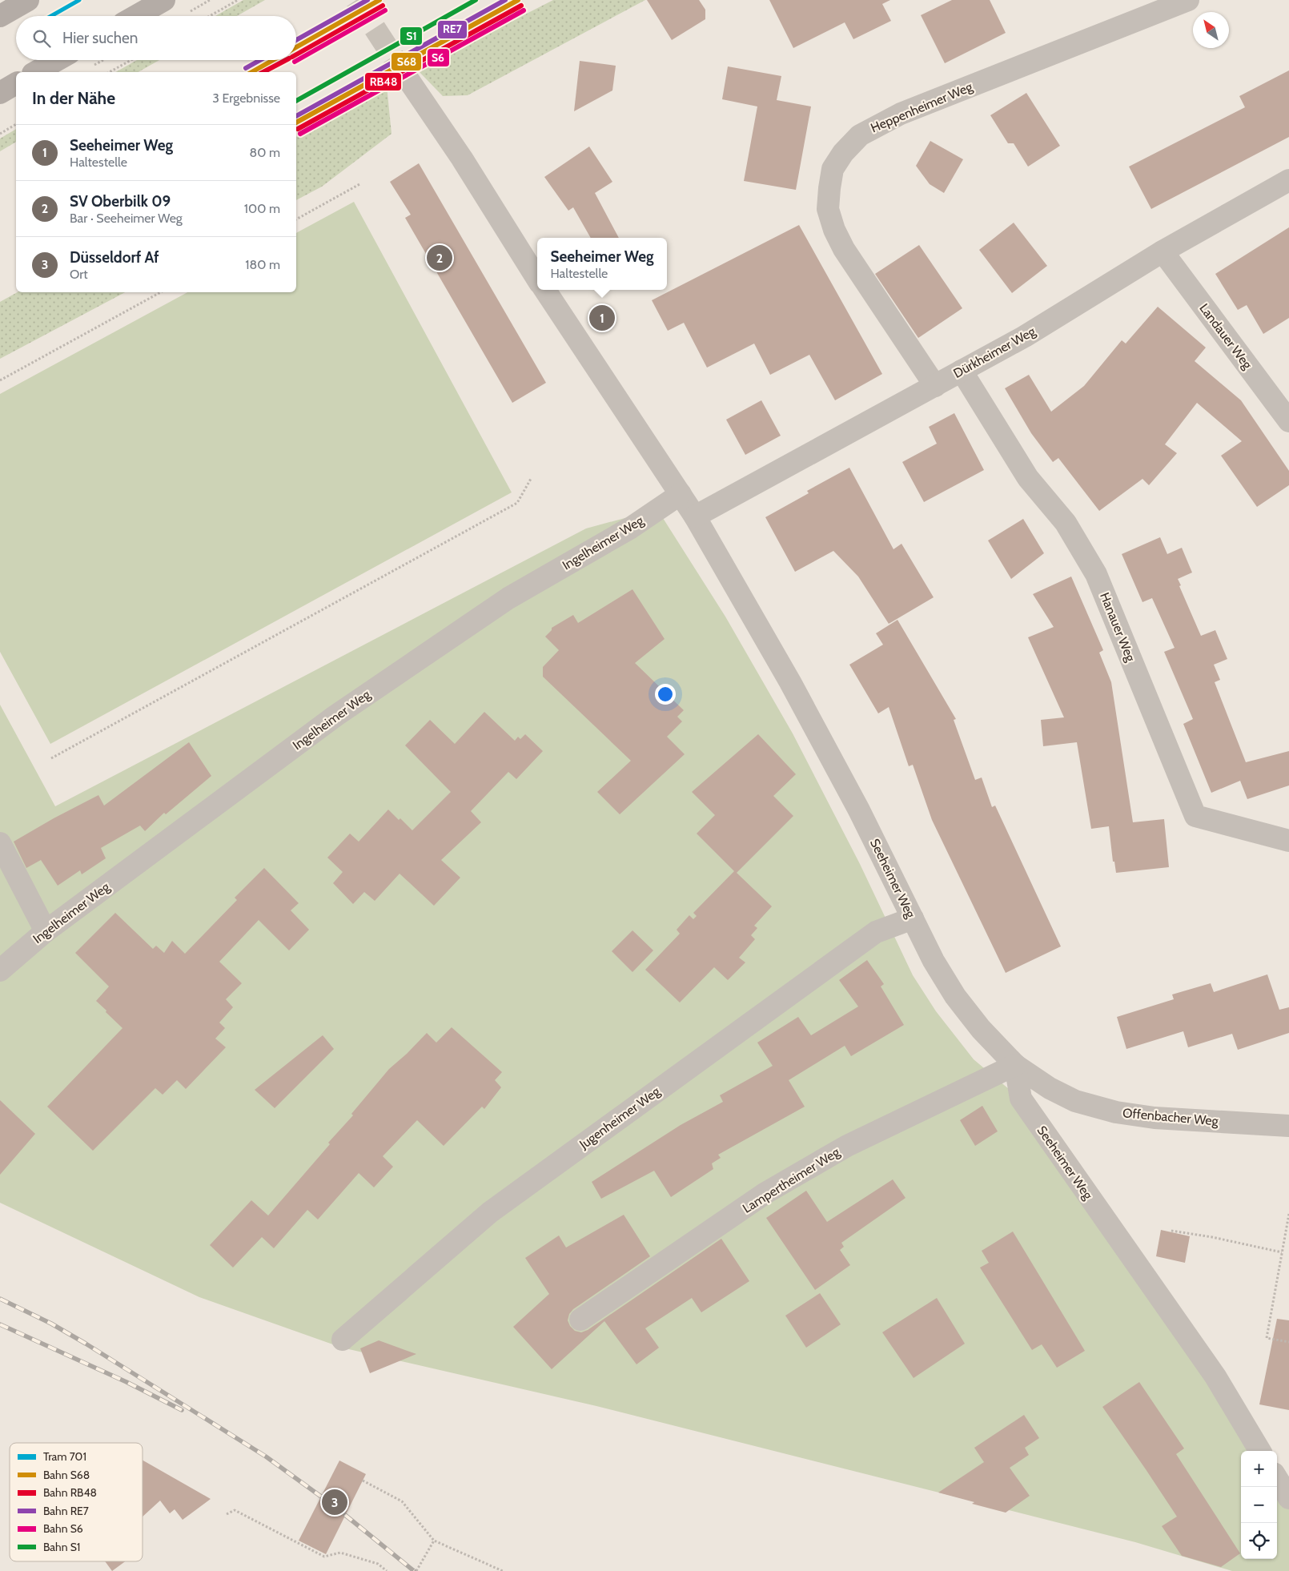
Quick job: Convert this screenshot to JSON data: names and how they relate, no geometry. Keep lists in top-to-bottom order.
{
  "streets": {
    "street": [
      "Heppenheimer Weg",
      "Landauer Weg",
      "Dürkheimer Weg",
      "Ingelheimer Weg",
      "Hanauer Weg",
      "Seeheimer Weg",
      "Offenbacher Weg",
      "Jugenheimer Weg",
      "Lampertheimer Weg"
    ]
  },
  "crossings": [
    ["Heppenheimer Weg", "Dürkheimer Weg"],
    ["Landauer Weg", "Dürkheimer Weg"],
    ["Dürkheimer Weg", "Hanauer Weg"],
    ["Dürkheimer Weg", "Seeheimer Weg"],
    ["Ingelheimer Weg", "Seeheimer Weg"],
    ["Seeheimer Weg", "Offenbacher Weg"],
    ["Seeheimer Weg", "Jugenheimer Weg"],
    ["Seeheimer Weg", "Lampertheimer Weg"],
    ["Offenbacher Weg", "Lampertheimer Weg"]
  ],
  "lines": [
    "tram line 701",
    "rail line S68",
    "rail line RE7",
    "rail line S1",
    "rail line RB48",
    "rail line S6"
  ],
  "legend": [
    "Tram 701",
    "Bahn S68",
    "Bahn RB48",
    "Bahn RE7",
    "Bahn S6",
    "Bahn S1"
  ],
  "north": "top left",
  "page": {
    "search": "Hier suchen",
    "heading": ["In der Nähe", "3 Ergebnisse"],
    "list": [
      {
        "mark": "1",
        "name": "Seeheimer Weg",
        "note": "Haltestelle",
        "value": "80 m"
      },
      {
        "mark": "2",
        "name": "SV Oberbilk 09",
        "note": "Bar · Seeheimer Weg",
        "value": "100 m"
      },
      {
        "mark": "3",
        "name": "Düsseldorf Af",
        "note": "Ort",
        "value": "180 m"
      }
    ],
    "popup": ["Seeheimer Weg", "Haltestelle"],
    "pins": ["2", "1", "3"],
    "map_buttons": ["+", "−"]
  }
}
